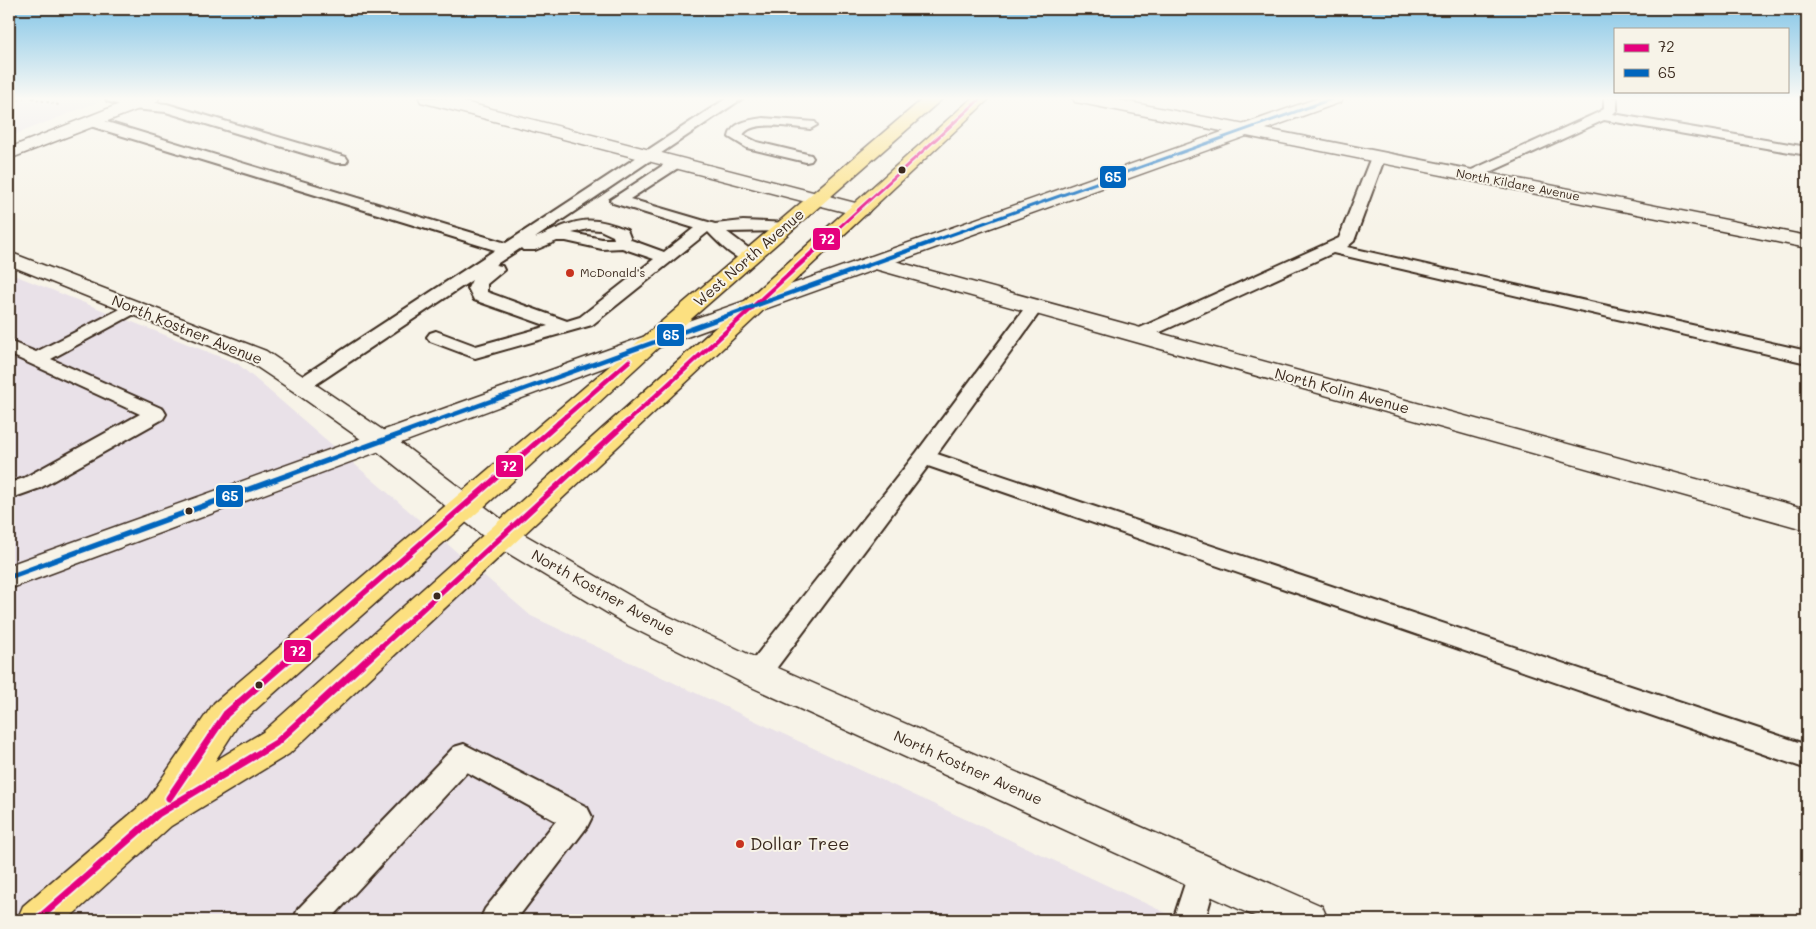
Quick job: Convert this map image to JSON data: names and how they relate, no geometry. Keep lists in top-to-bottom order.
{
  "streets": {
    "main road": ["West North Avenue"],
    "street": ["North Kildare Avenue", "North Kostner Avenue", "North Kolin Avenue"]
  },
  "crossings": [
    ["West North Avenue", "North Kostner Avenue"]
  ],
  "places": ["McDonald's", "Dollar Tree"],
  "lines": ["transit line 72", "transit line 65"],
  "legend": ["72", "65"]
}
